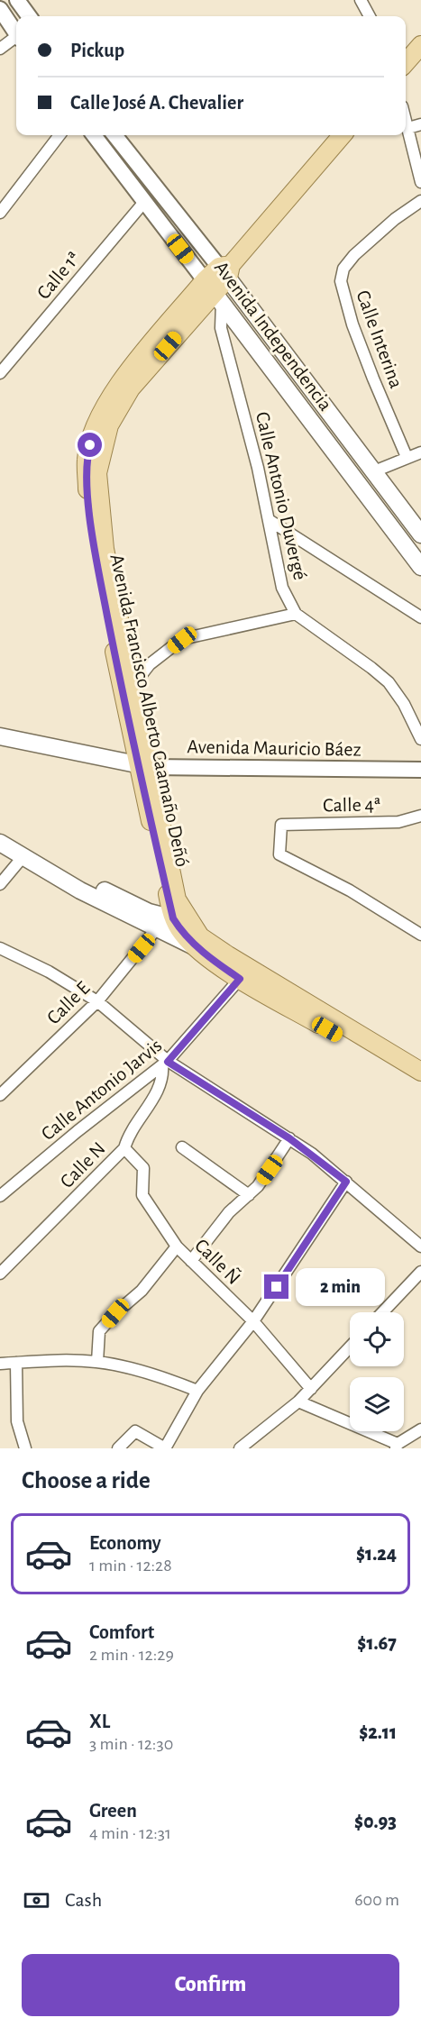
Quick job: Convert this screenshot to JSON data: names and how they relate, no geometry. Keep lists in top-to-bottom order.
{
  "streets": {
    "main road": ["Avenida Independencia", "Avenida Francisco Alberto Caamaño Deñó", "Avenida Mauricio Báez"],
    "street": [
      "Calle 1ª",
      "Calle Interina",
      "Calle Antonio Duvergé",
      "Calle 4ª",
      "Calle E",
      "Calle Antonio Jarvis",
      "Calle N",
      "Calle Ñ"
    ]
  },
  "crossings": [
    ["Calle 1ª", "Avenida Independencia"],
    ["Avenida Independencia", "Calle Antonio Duvergé"],
    ["Avenida Independencia", "Avenida Francisco Alberto Caamaño Deñó"],
    ["Calle Antonio Duvergé", "Avenida Francisco Alberto Caamaño Deñó"],
    ["Avenida Francisco Alberto Caamaño Deñó", "Avenida Mauricio Báez"],
    ["Avenida Francisco Alberto Caamaño Deñó", "Calle Antonio Jarvis"],
    ["Calle Antonio Jarvis", "Calle N"],
    ["Calle N", "Calle Ñ"]
  ],
  "page": {
    "banner": ["Pickup", "Calle José A. Chevalier"],
    "bubble": "2 min",
    "heading": "Choose a ride",
    "list": [
      {
        "name": "Economy",
        "note": "1 min · 12:28",
        "value": "$1.24"
      },
      {
        "name": "Comfort",
        "note": "2 min · 12:29",
        "value": "$1.67"
      },
      {
        "name": "XL",
        "note": "3 min · 12:30",
        "value": "$2.11"
      },
      {
        "name": "Green",
        "note": "4 min · 12:31",
        "value": "$0.93"
      }
    ],
    "pay": ["Cash", "600 m"],
    "buttons": "Confirm"
  }
}
